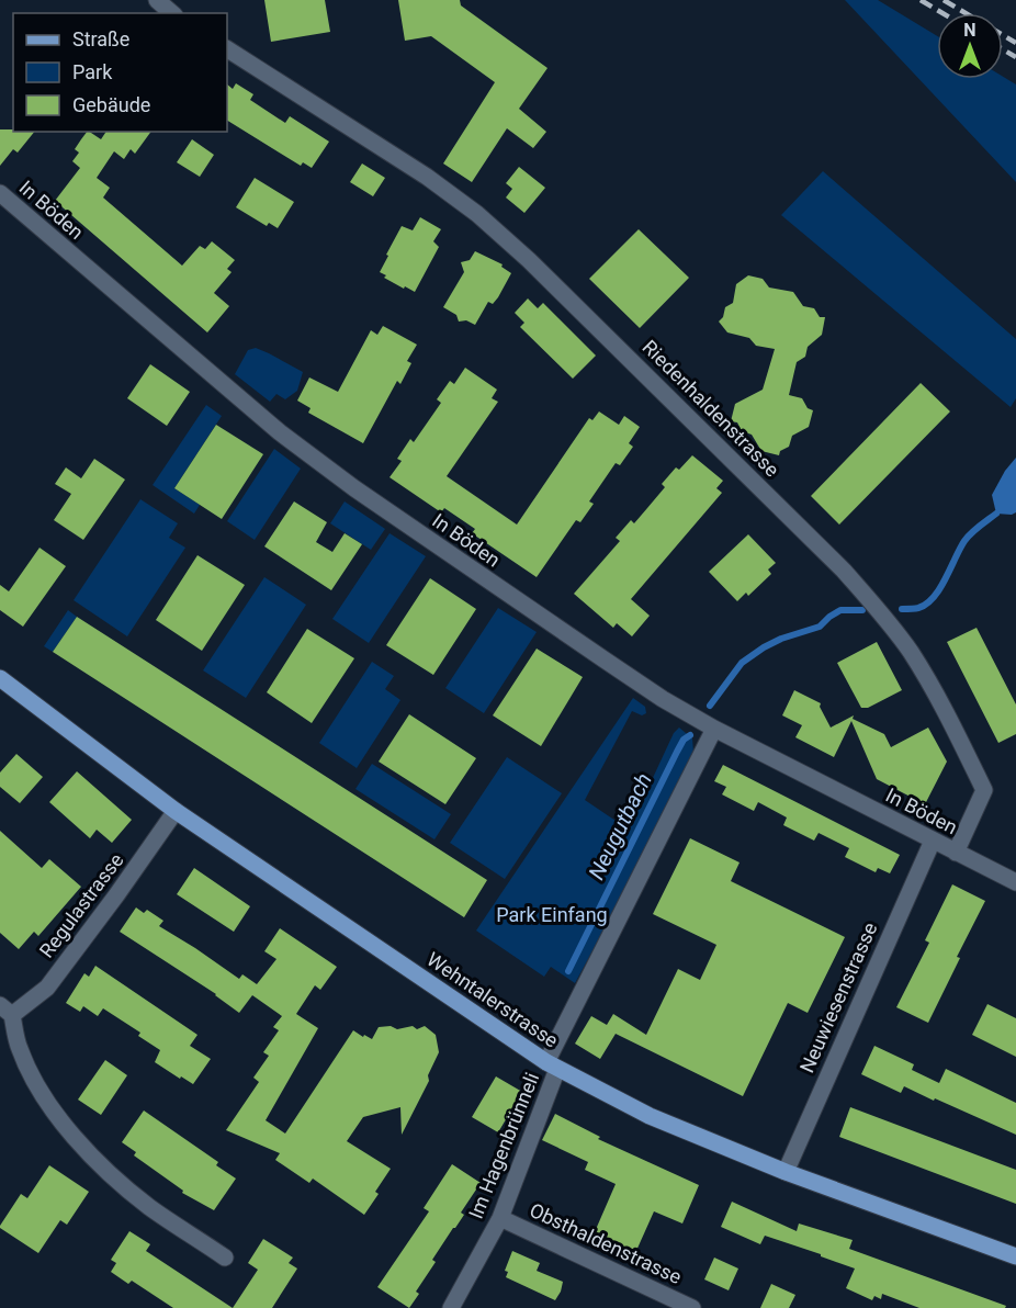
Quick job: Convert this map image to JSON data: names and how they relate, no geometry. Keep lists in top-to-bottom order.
{
  "streets": {
    "main road": ["Wehntalerstrasse"],
    "street": [
      "In Böden",
      "Riedenhaldenstrasse",
      "Regulastrasse",
      "Neuwiesenstrasse",
      "Im Hagenbrünneli",
      "Obsthaldenstrasse"
    ]
  },
  "crossings": [
    ["In Böden", "Riedenhaldenstrasse"],
    ["In Böden", "Neuwiesenstrasse"],
    ["In Böden", "Im Hagenbrünneli"],
    ["Regulastrasse", "Wehntalerstrasse"],
    ["Neuwiesenstrasse", "Wehntalerstrasse"],
    ["Wehntalerstrasse", "Im Hagenbrünneli"],
    ["Im Hagenbrünneli", "Obsthaldenstrasse"]
  ],
  "water": ["Neugutbach"],
  "parks": ["Park Einfang"],
  "legend": ["Straße", "Park", "Gebäude"],
  "north": "top"
}
